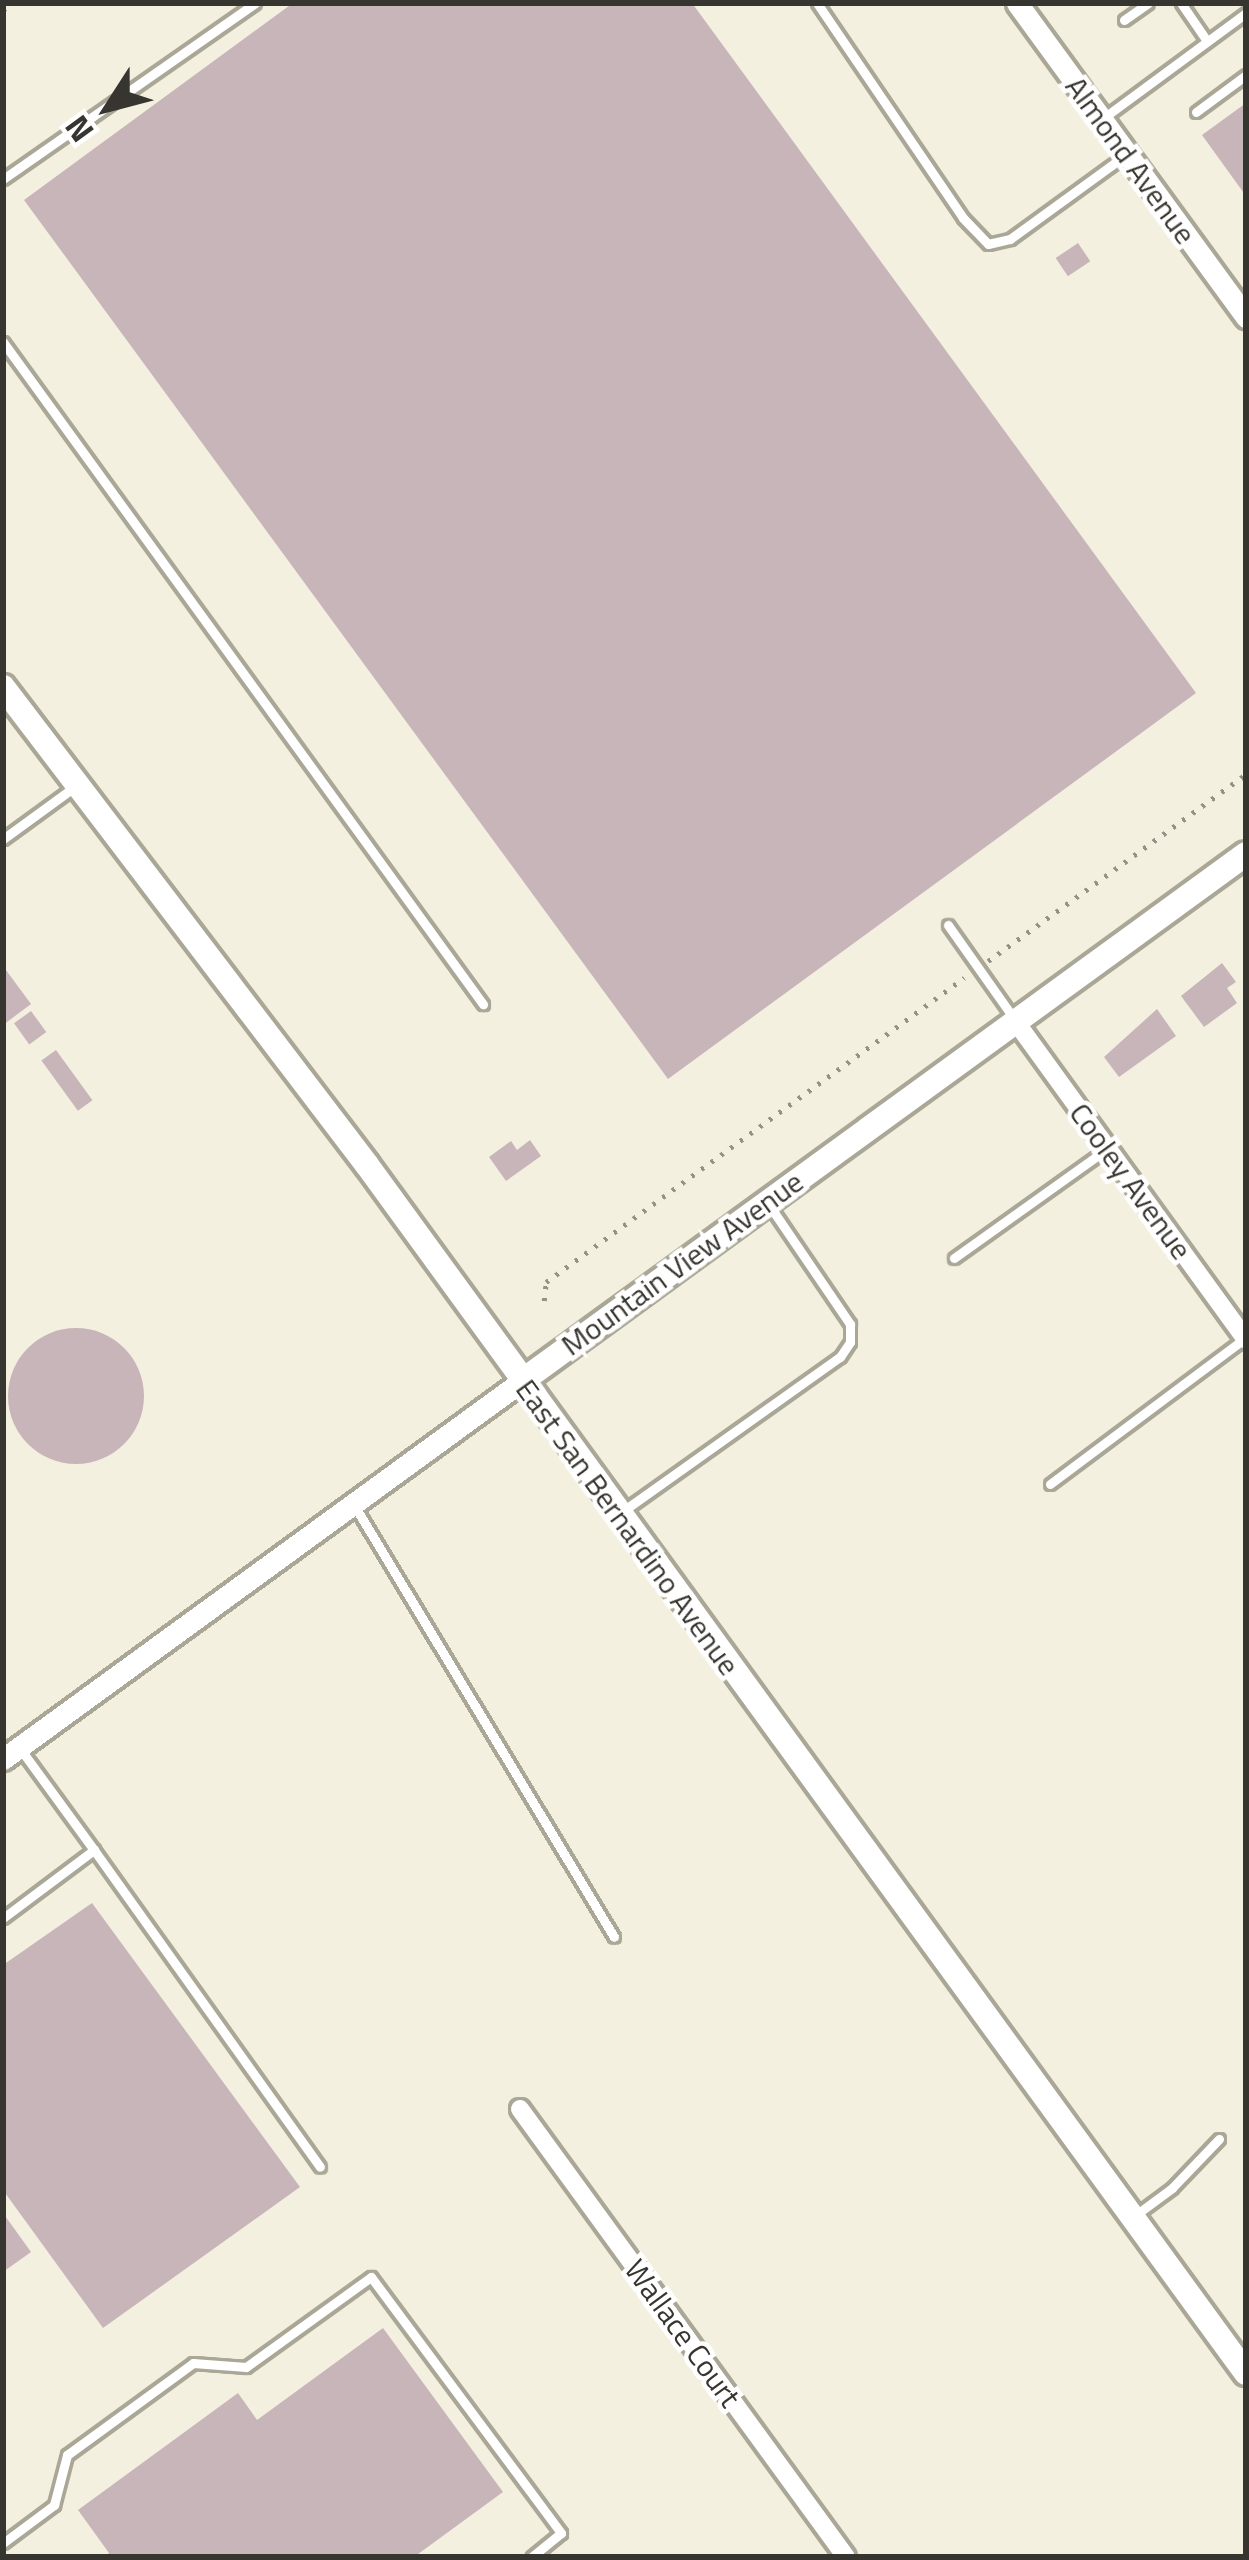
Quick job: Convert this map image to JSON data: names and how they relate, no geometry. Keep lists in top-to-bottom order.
{
  "streets": {
    "main road": ["Mountain View Avenue", "East San Bernardino Avenue"],
    "street": ["Almond Avenue", "Cooley Avenue", "Wallace Court"]
  },
  "crossings": [
    ["Cooley Avenue", "Mountain View Avenue"],
    ["Mountain View Avenue", "East San Bernardino Avenue"]
  ],
  "north": "bottom left"
}
